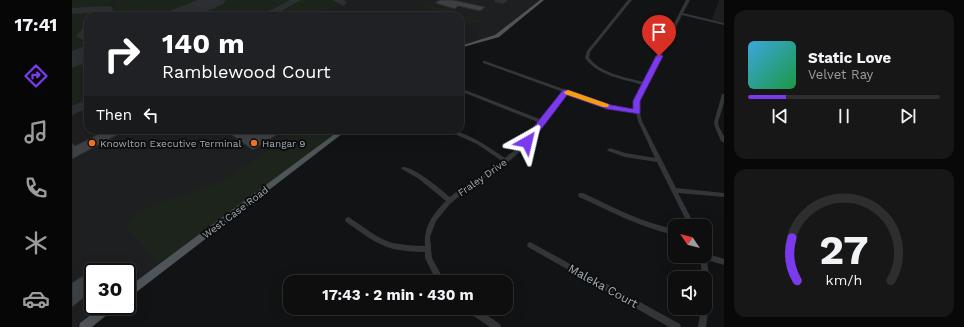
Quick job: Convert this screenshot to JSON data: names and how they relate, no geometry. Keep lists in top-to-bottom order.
{
  "streets": {
    "main road": ["West Case Road"],
    "street": ["Fraley Drive", "Maleka Court"]
  },
  "places": ["Knowlton Executive Terminal", "Hangar 9"],
  "north": "top left",
  "page": {
    "tabs": "17:41",
    "turn": ["140 m", "Ramblewood Court"],
    "song": ["Static Love", "Velvet Ray"],
    "then": "Then",
    "limit": "30",
    "trip": "17:43 · 2 min · 430 m",
    "gauge": ["27", "km/h"]
  }
}
